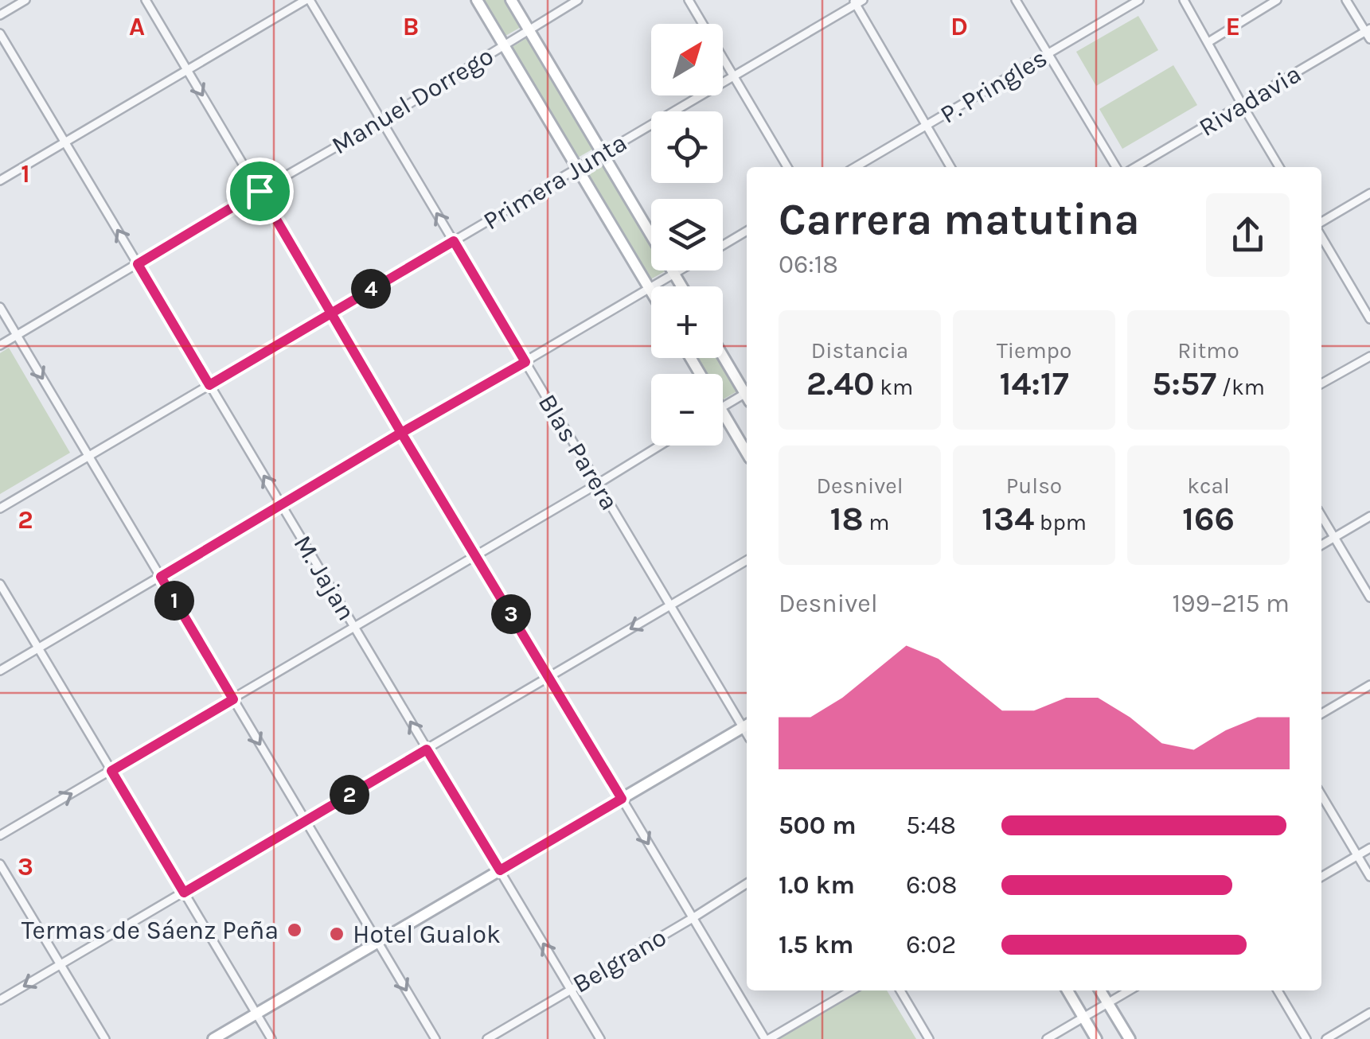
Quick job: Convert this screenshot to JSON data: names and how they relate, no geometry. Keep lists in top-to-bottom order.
{
  "streets": {
    "street": [
      "P. Pringles",
      "Manuel Dorrego",
      "Rivadavia",
      "Primera Junta",
      "Blas Parera",
      "M. Jajan",
      "Belgrano"
    ]
  },
  "crossings": [
    ["Manuel Dorrego", "Blas Parera"],
    ["Manuel Dorrego", "M. Jajan"],
    ["Primera Junta", "Blas Parera"],
    ["Primera Junta", "M. Jajan"],
    ["M. Jajan", "Belgrano"]
  ],
  "one_way": ["M. Jajan"],
  "places": ["Termas de Sáenz Peña", "Hotel Gualok"],
  "north": "top right",
  "page": {
    "map_buttons": ["+", "−"],
    "heading": ["Carrera matutina", "06:18"],
    "pins": [
      "4",
      "1",
      "3",
      "2"
    ],
    "stats": [
      ["Distancia", "2.40 km"],
      ["Tiempo", "14:17"],
      ["Ritmo", "5:57 /km"],
      ["Desnivel", "18 m"],
      ["Pulso", "134 bpm"],
      ["kcal", "166"]
    ],
    "chart": ["Desnivel", "199–215 m"],
    "list": [
      {
        "name": "500 m",
        "note": "5:48"
      },
      {
        "name": "1.0 km",
        "note": "6:08"
      },
      {
        "name": "1.5 km",
        "note": "6:02"
      }
    ]
  },
  "grid": {
    "columns": [
      "A",
      "B",
      "D",
      "E"
    ],
    "rows": ["1", "2", "3"]
  }
}
